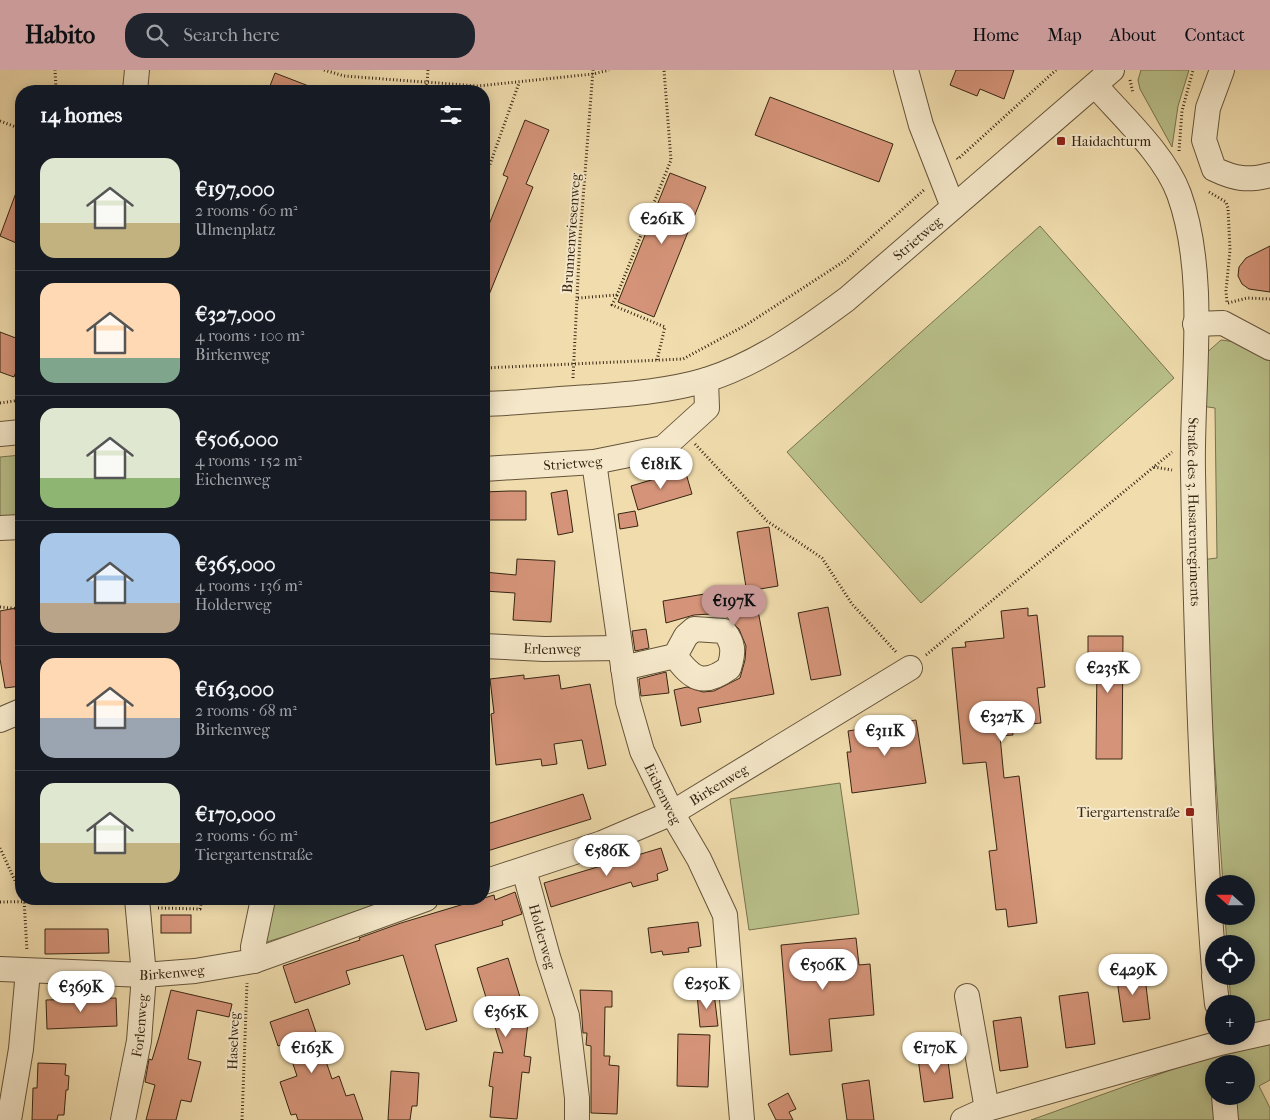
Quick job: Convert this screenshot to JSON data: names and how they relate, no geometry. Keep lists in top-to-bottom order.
{
  "streets": {
    "street": [
      "Strietweg",
      "Straße des 3. Husarenregiments",
      "Erlenweg",
      "Birkenweg",
      "Eichenweg",
      "Holderweg",
      "Forlenweg"
    ],
    "path": ["Brunnenwiesenweg", "Haselweg"]
  },
  "crossings": [
    ["Brunnenwiesenweg", "Strietweg"],
    ["Strietweg", "Straße des 3. Husarenregiments"],
    ["Strietweg", "Eichenweg"],
    ["Erlenweg", "Eichenweg"],
    ["Birkenweg", "Eichenweg"],
    ["Birkenweg", "Holderweg"],
    ["Birkenweg", "Forlenweg"],
    ["Birkenweg", "Haselweg"]
  ],
  "places": {
    "transit": ["Haidachturm", "Tiergartenstraße"]
  },
  "north": "left",
  "page": {
    "header": "Habito",
    "search": "Search here",
    "nav": [
      "Home",
      "Map",
      "About",
      "Contact"
    ],
    "heading": "14 homes",
    "list": [
      {
        "name": "€197,000",
        "note": "2 rooms · 60 m² · Ulmenplatz"
      },
      {
        "name": "€327,000",
        "note": "4 rooms · 100 m² · Birkenweg"
      },
      {
        "name": "€506,000",
        "note": "4 rooms · 152 m² · Eichenweg"
      },
      {
        "name": "€365,000",
        "note": "4 rooms · 136 m² · Holderweg"
      },
      {
        "name": "€163,000",
        "note": "2 rooms · 68 m² · Birkenweg"
      },
      {
        "name": "€170,000",
        "note": "2 rooms · 60 m² · Tiergartenstraße"
      }
    ],
    "price": [
      "€261K",
      "€181K",
      "€197K",
      "€235K",
      "€327K",
      "€311K",
      "€586K",
      "€506K",
      "€429K",
      "€250K",
      "€369K",
      "€365K",
      "€163K",
      "€170K"
    ],
    "map_buttons": ["+", "−"]
  }
}
